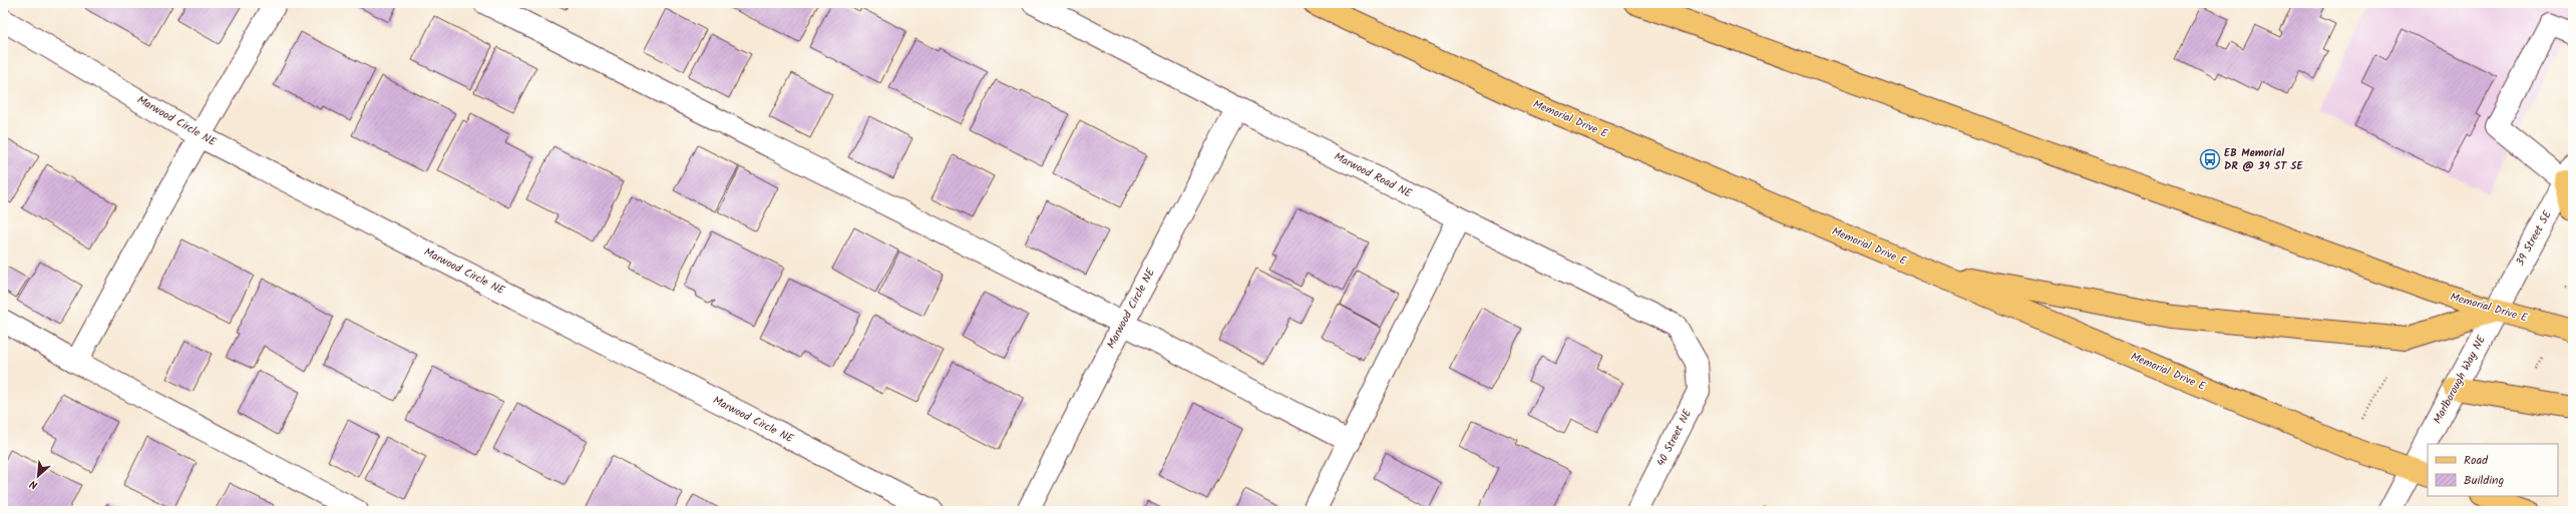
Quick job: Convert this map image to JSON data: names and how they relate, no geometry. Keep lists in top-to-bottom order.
{
  "streets": {
    "main road": ["Memorial Drive E"],
    "street": [
      "Marwood Circle NE",
      "Marwood Road NE",
      "39 Street SE",
      "Marlborough Way NE",
      "40 Street NE"
    ]
  },
  "crossings": [
    ["Memorial Drive E", "39 Street SE"],
    ["Memorial Drive E", "Marlborough Way NE"],
    ["Marwood Circle NE", "Marwood Road NE"],
    ["Marwood Road NE", "40 Street NE"],
    ["39 Street SE", "Marlborough Way NE"]
  ],
  "places": {
    "bus stop": ["EB Memorial DR @ 39 ST SE"]
  },
  "legend": ["Road", "Building"],
  "north": "bottom left"
}
